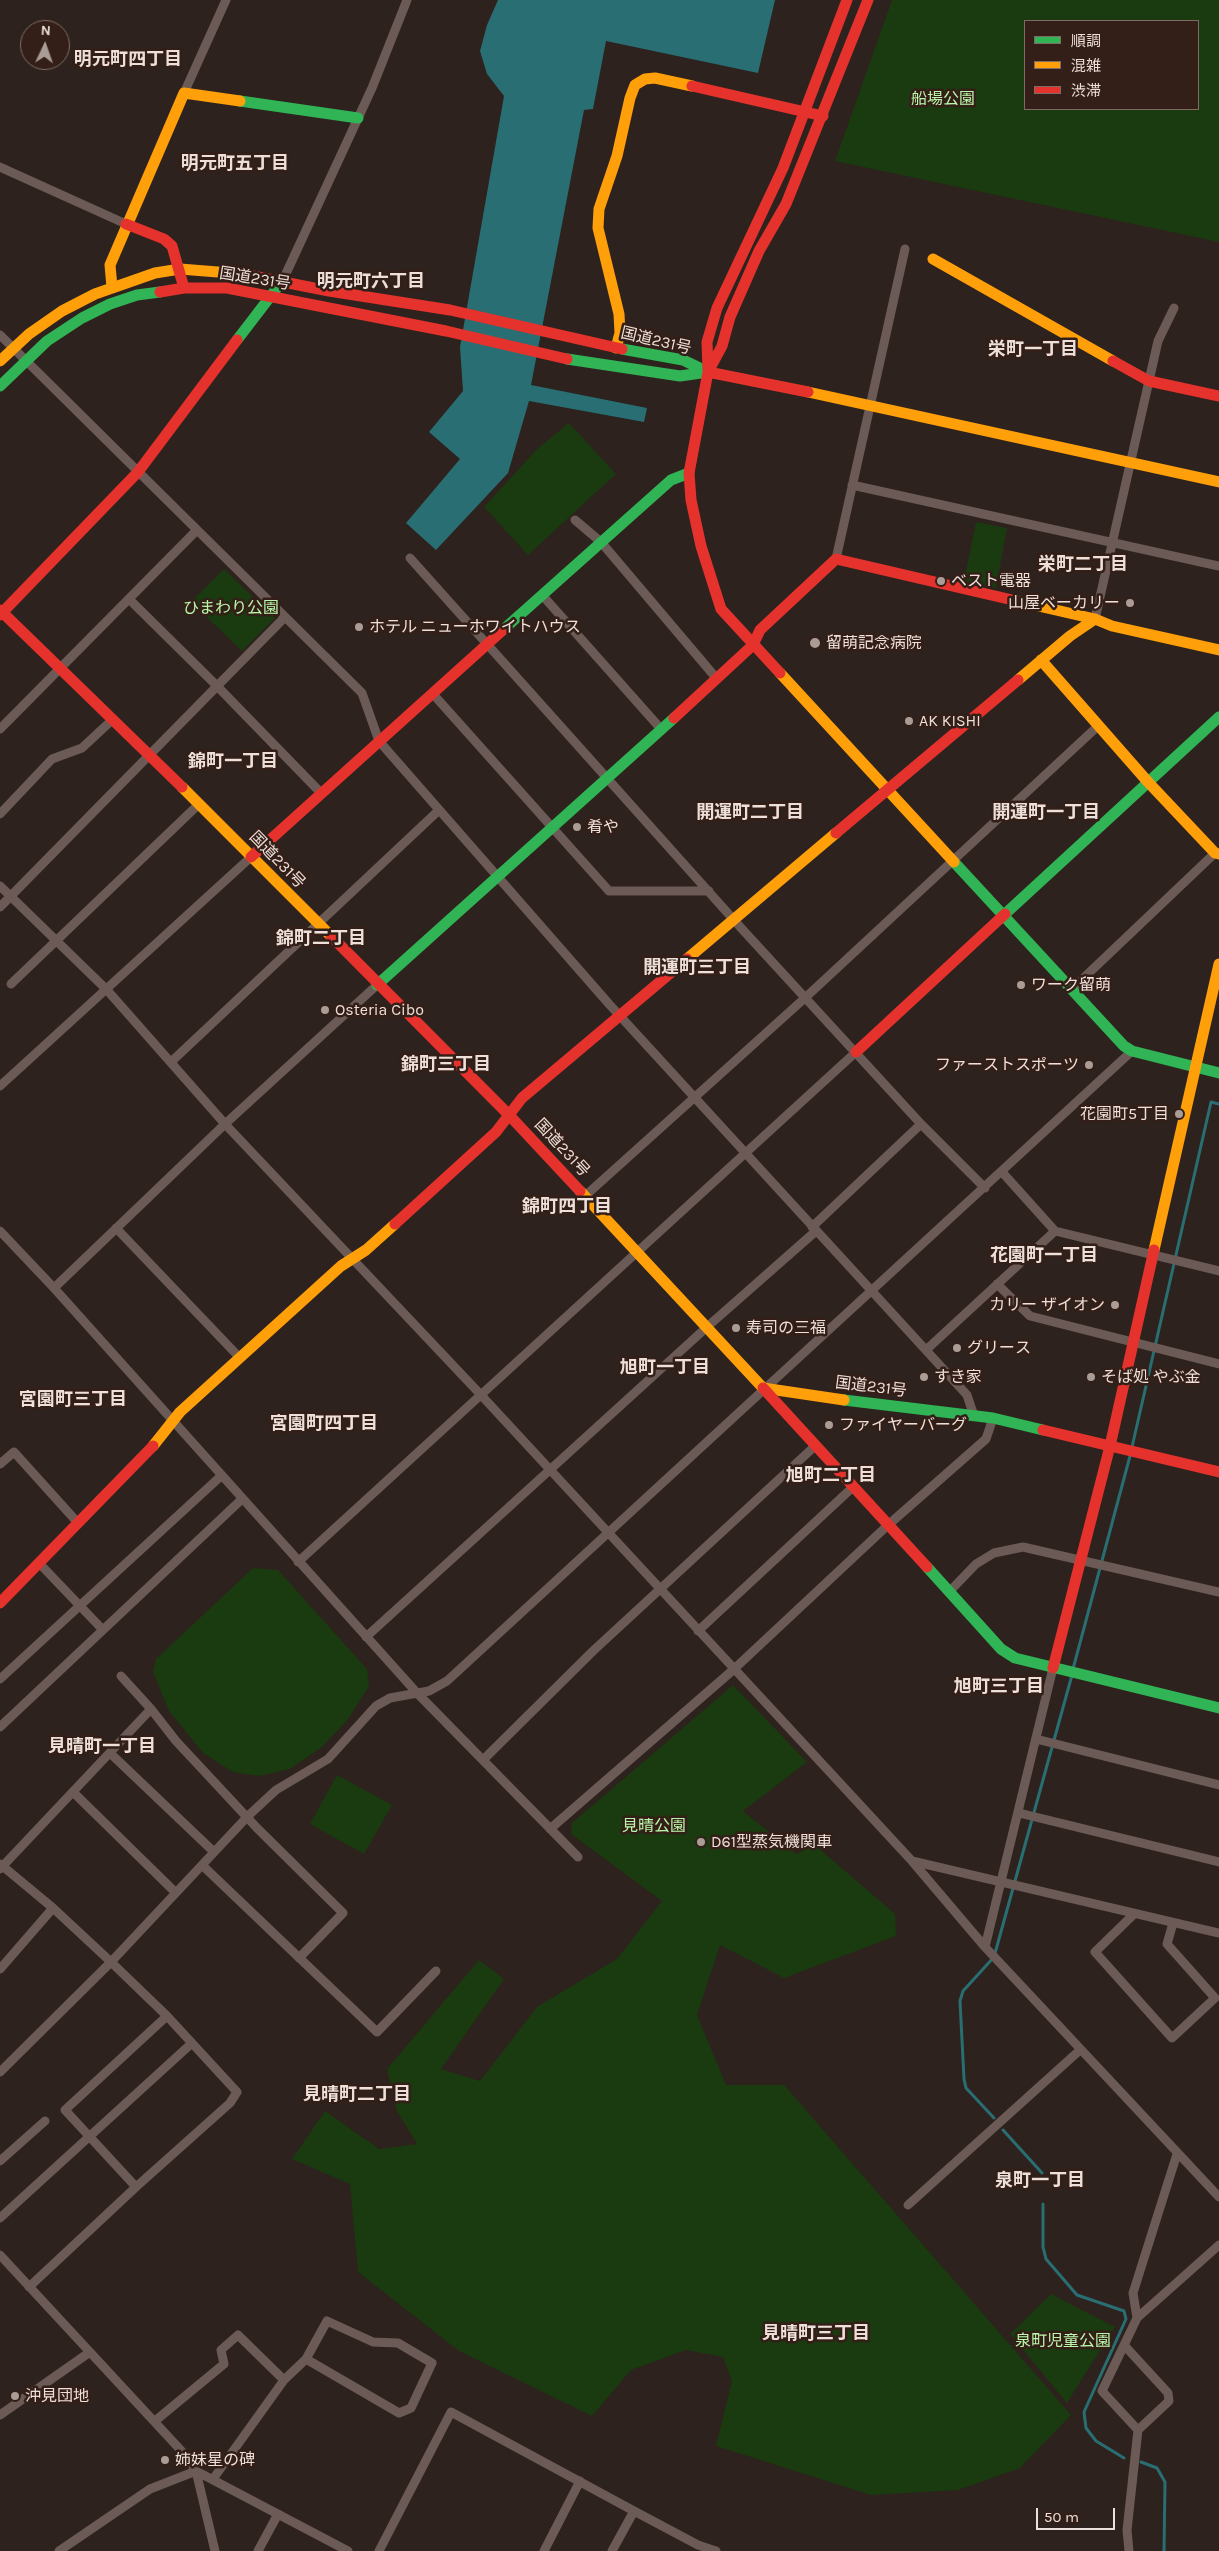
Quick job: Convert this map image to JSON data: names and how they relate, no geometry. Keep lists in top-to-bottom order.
{
  "streets": {
    "main road": ["国道231号"]
  },
  "districts": [
    "明元町四丁目",
    "明元町五丁目",
    "明元町六丁目",
    "栄町一丁目",
    "栄町二丁目",
    "錦町一丁目",
    "開運町二丁目",
    "開運町一丁目",
    "錦町二丁目",
    "開運町三丁目",
    "錦町三丁目",
    "錦町四丁目",
    "花園町一丁目",
    "旭町一丁目",
    "宮園町三丁目",
    "宮園町四丁目",
    "旭町二丁目",
    "旭町三丁目",
    "見晴町一丁目",
    "見晴町二丁目",
    "泉町一丁目",
    "見晴町三丁目"
  ],
  "parks": [
    "船場公園",
    "ひまわり公園",
    "見晴公園",
    "泉町児童公園"
  ],
  "places": [
    "ベスト電器",
    "山屋ベーカリー",
    "ホテル ニューホワイトハウス",
    "留萌記念病院",
    "AK KISHI",
    "肴や",
    "ワーク留萌",
    "Osteria Cibo",
    "ファーストスポーツ",
    "花園町5丁目",
    "カリー ザイオン",
    "寿司の三福",
    "グリース",
    "すき家",
    "そば処 やぶ金",
    "ファイヤーバーグ",
    "D61型蒸気機関車",
    "沖見団地",
    "姉妹星の碑"
  ],
  "legend": ["順調", "混雑", "渋滞"],
  "scale_bar": "50 m",
  "north": "top"
}
